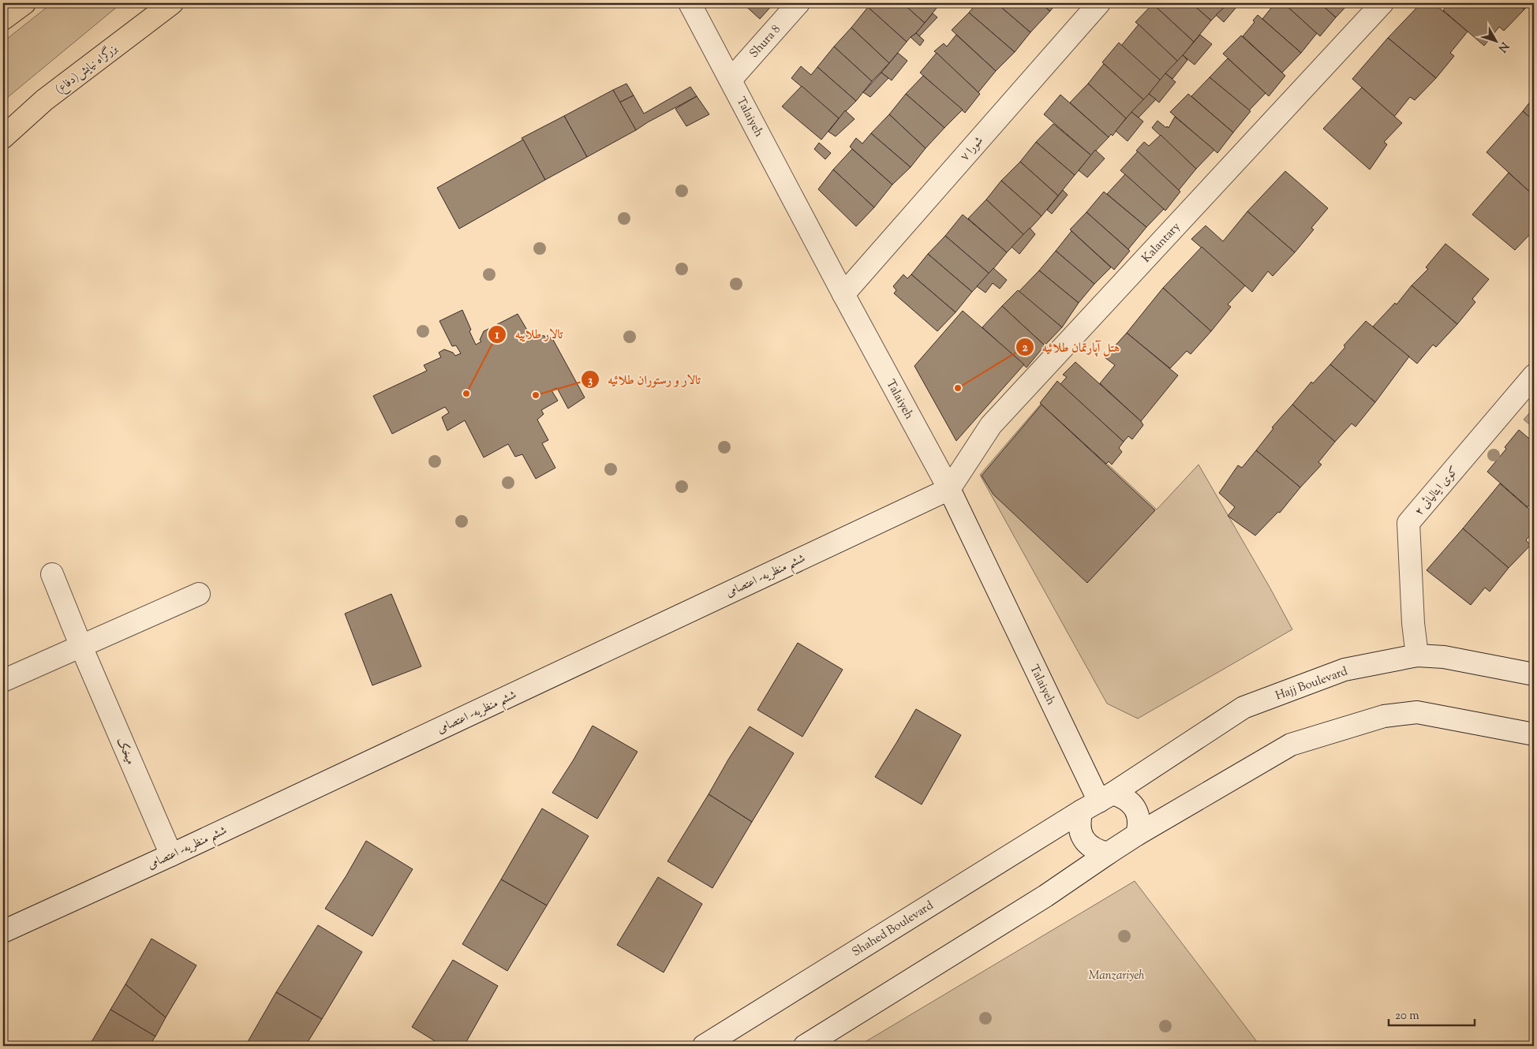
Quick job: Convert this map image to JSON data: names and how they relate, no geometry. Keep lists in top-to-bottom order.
{
  "streets": {
    "highway": ["بزرگراه نیایش(دفاع)"],
    "main road": [
      "Shura 8",
      "Talaiyeh",
      "شورا ۷",
      "Kalantary",
      "کوی ایتالیائی ۲",
      "ششم منظریه- اعتصامی",
      "Hajj Boulevard",
      "میخک",
      "Shahed Boulevard"
    ]
  },
  "crossings": [
    ["Shura 8", "Talaiyeh"],
    ["Talaiyeh", "شورا ۷"],
    ["Talaiyeh", "Kalantary"],
    ["Talaiyeh", "ششم منظریه- اعتصامی"],
    ["Talaiyeh", "Hajj Boulevard"],
    ["Talaiyeh", "Shahed Boulevard"],
    ["Kalantary", "ششم منظریه- اعتصامی"],
    ["کوی ایتالیائی ۲", "Hajj Boulevard"],
    ["ششم منظریه- اعتصامی", "میخک"],
    ["Hajj Boulevard", "Shahed Boulevard"]
  ],
  "parks": ["Manzariyeh"],
  "places": ["هتل آپارتمان طلائیه", "تالار طلاییه", "تالار و رستوران طلائیه"],
  "scale_bar": "20 m",
  "north": "bottom right"
}
